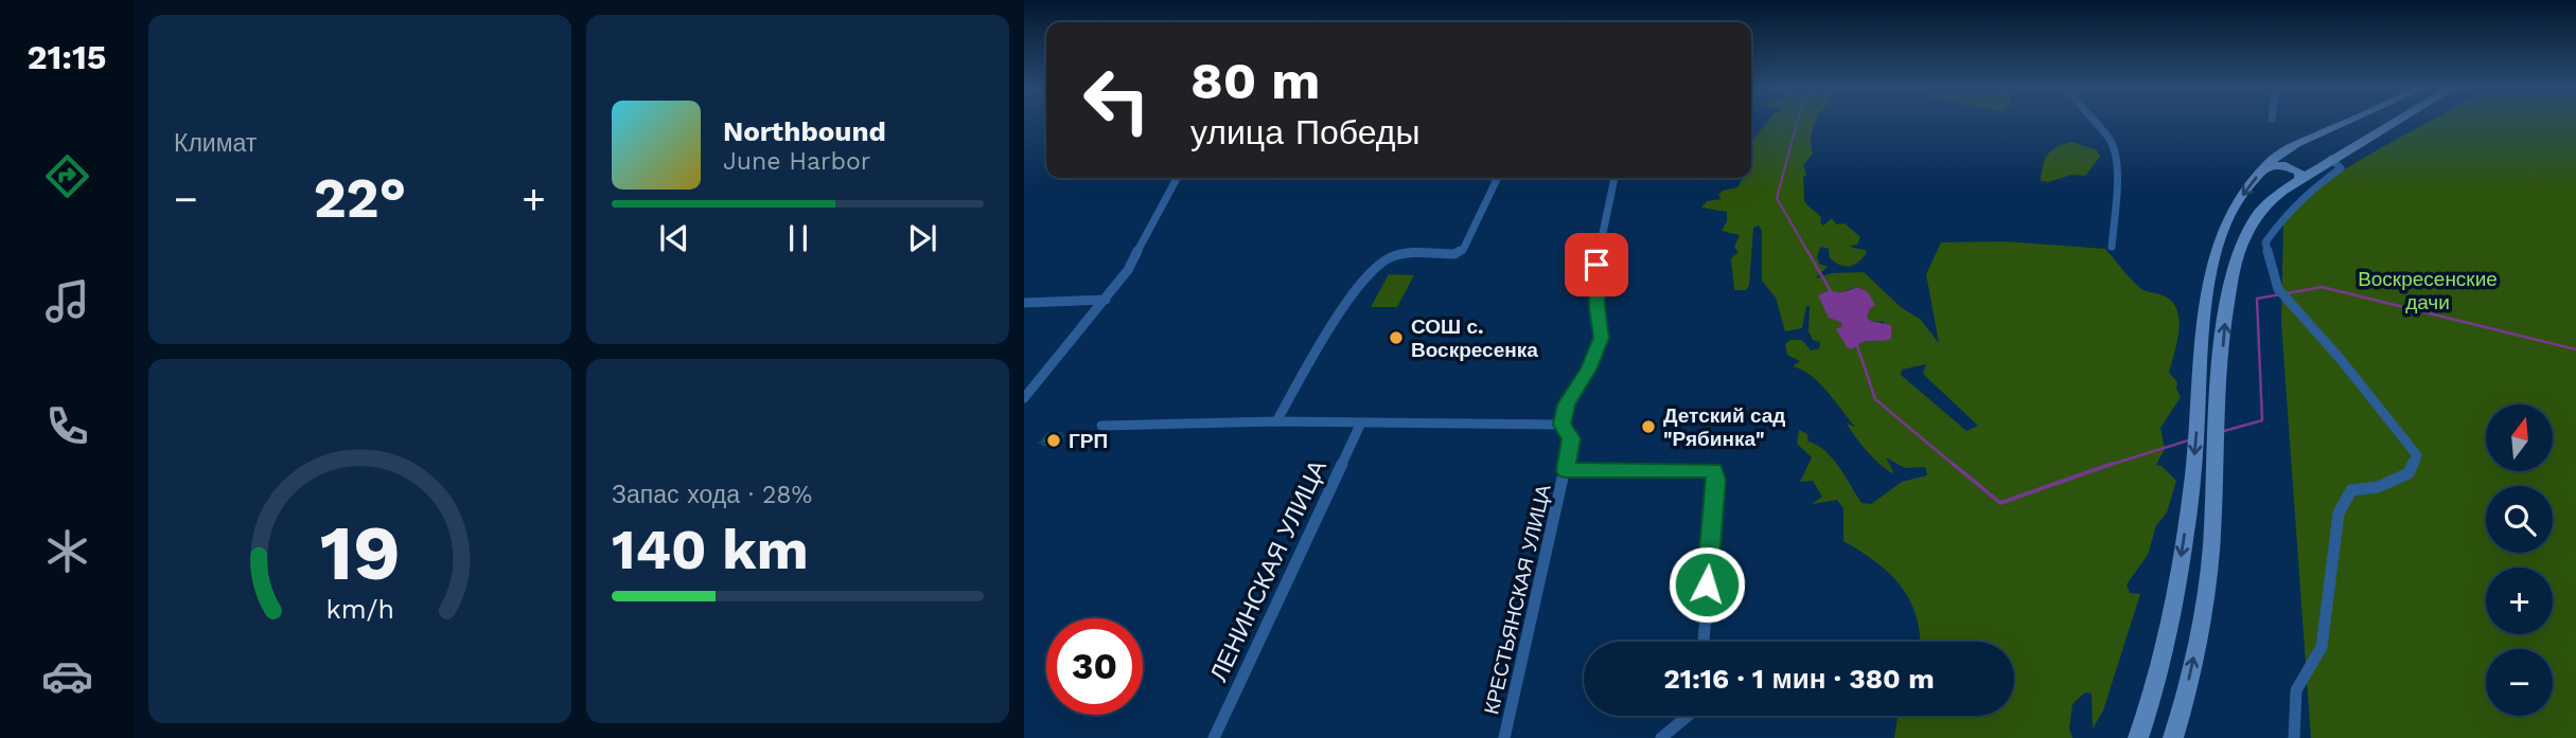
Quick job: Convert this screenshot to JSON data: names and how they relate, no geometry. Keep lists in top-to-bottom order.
{
  "streets": {
    "street": ["ЛЕНИНСКАЯ УЛИЦА", "КРЕСТЬЯНСКАЯ УЛИЦА"]
  },
  "parks": ["Воскресенские дачи"],
  "places": ["СОШ с. Воскресенка", "Детский сад \"Рябинка\"", "ГРП"],
  "north": "top",
  "page": {
    "tabs": "21:15",
    "tile": [
      "Климат",
      ["Запас хода · 28%", "140 km"]
    ],
    "turn": ["80 m", "улица Победы"],
    "song": ["Northbound", "June Harbor"],
    "heat": ["−", "22°", "+"],
    "map_buttons": ["+", "−"],
    "limit": "30",
    "trip": "21:16 · 1 мин · 380 m",
    "gauge": ["19", "km/h"]
  }
}
